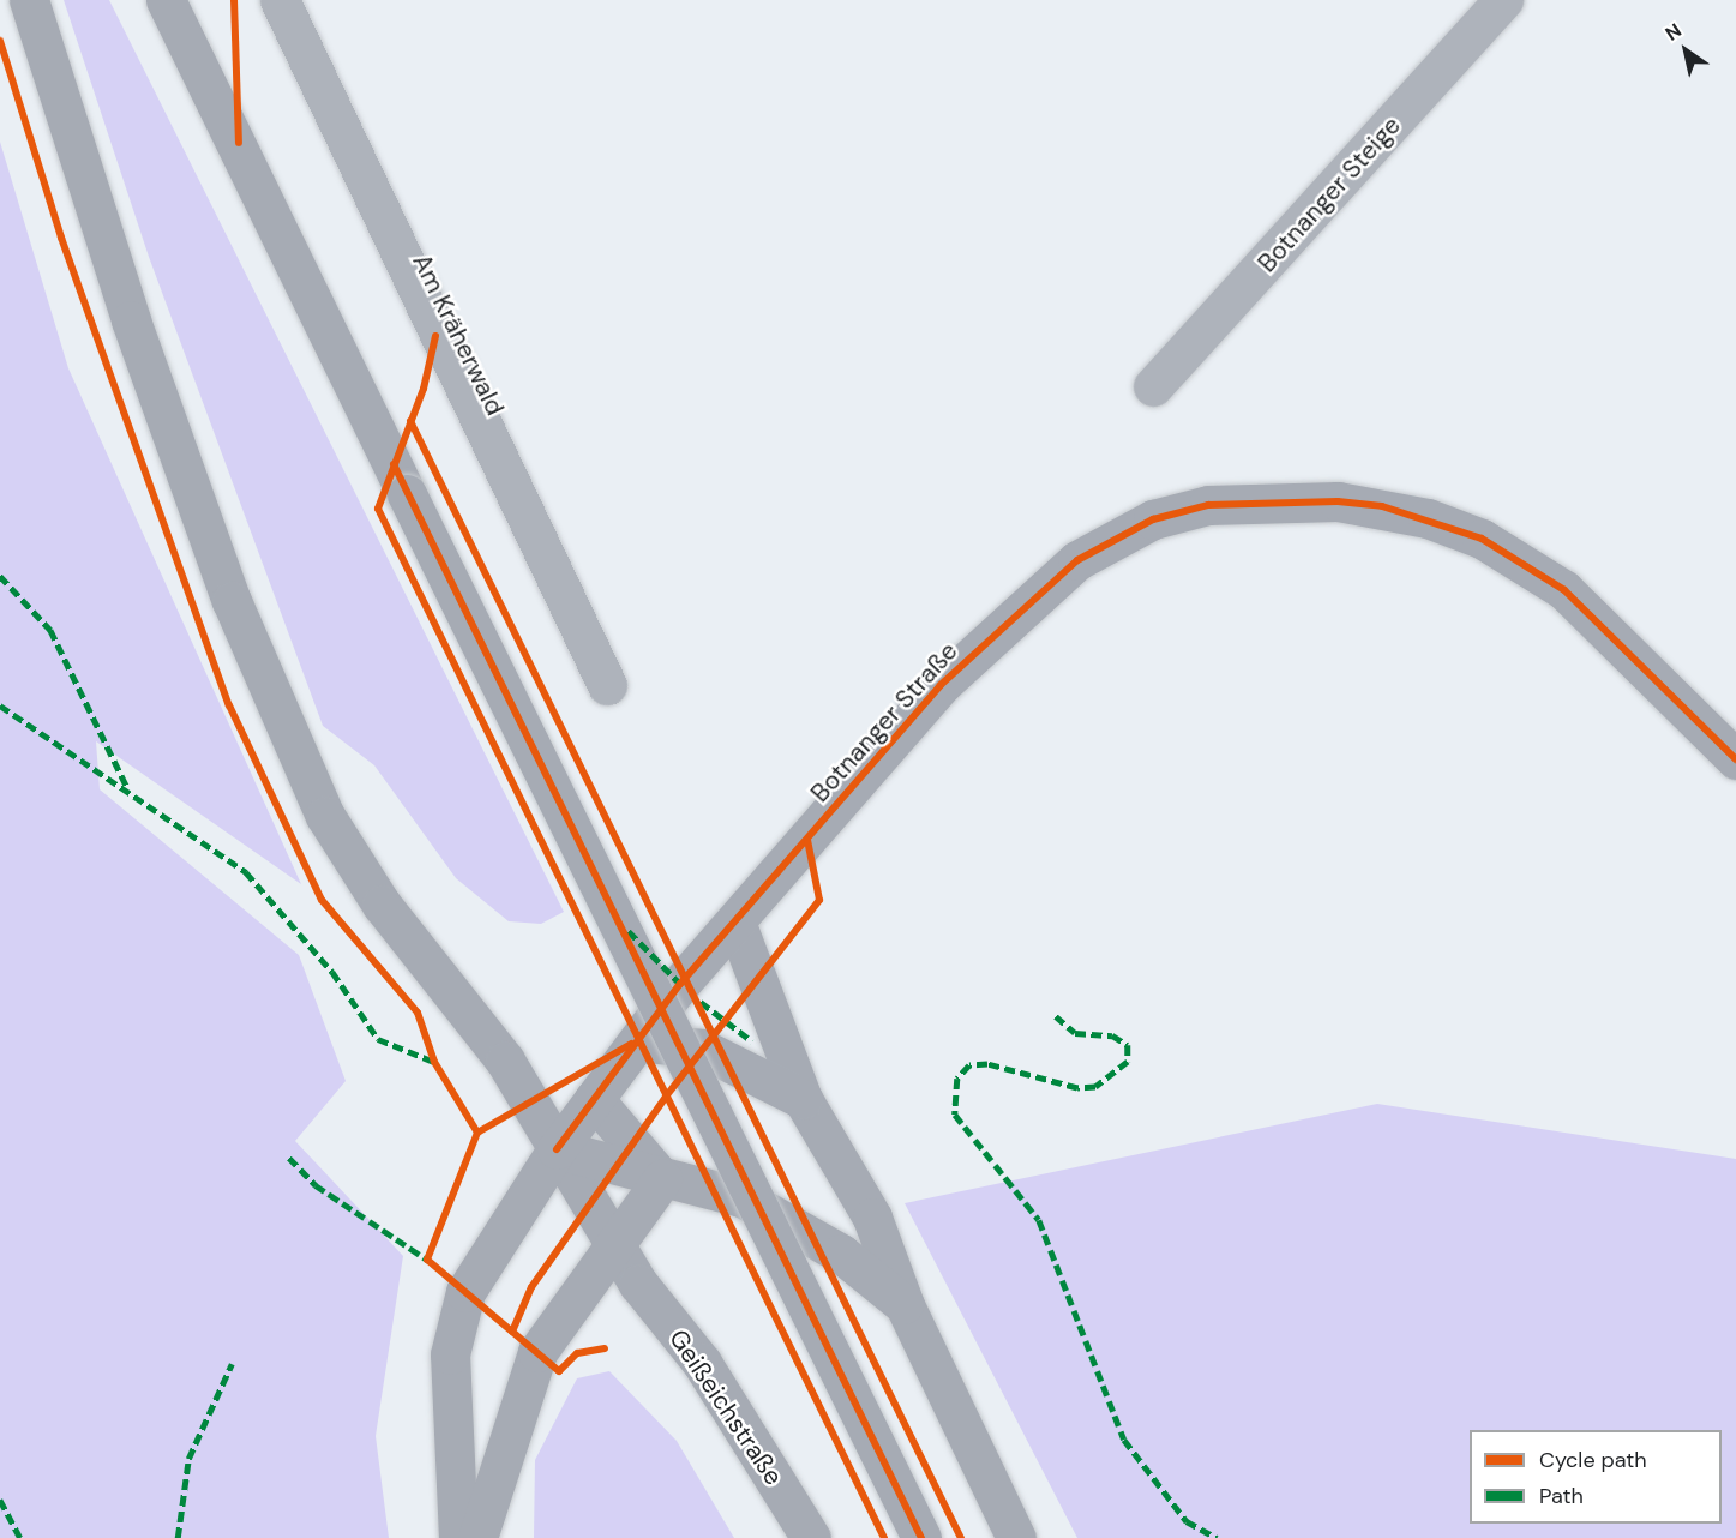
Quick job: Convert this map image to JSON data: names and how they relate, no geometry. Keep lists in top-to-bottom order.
{
  "streets": {
    "main road": ["Botnanger Straße", "Geißeichstraße"],
    "street": ["Botnanger Steige", "Am Kräherwald"]
  },
  "crossings": [
    ["Botnanger Straße", "Geißeichstraße"]
  ],
  "legend": ["Cycle path", "Path"],
  "north": "top left"
}
